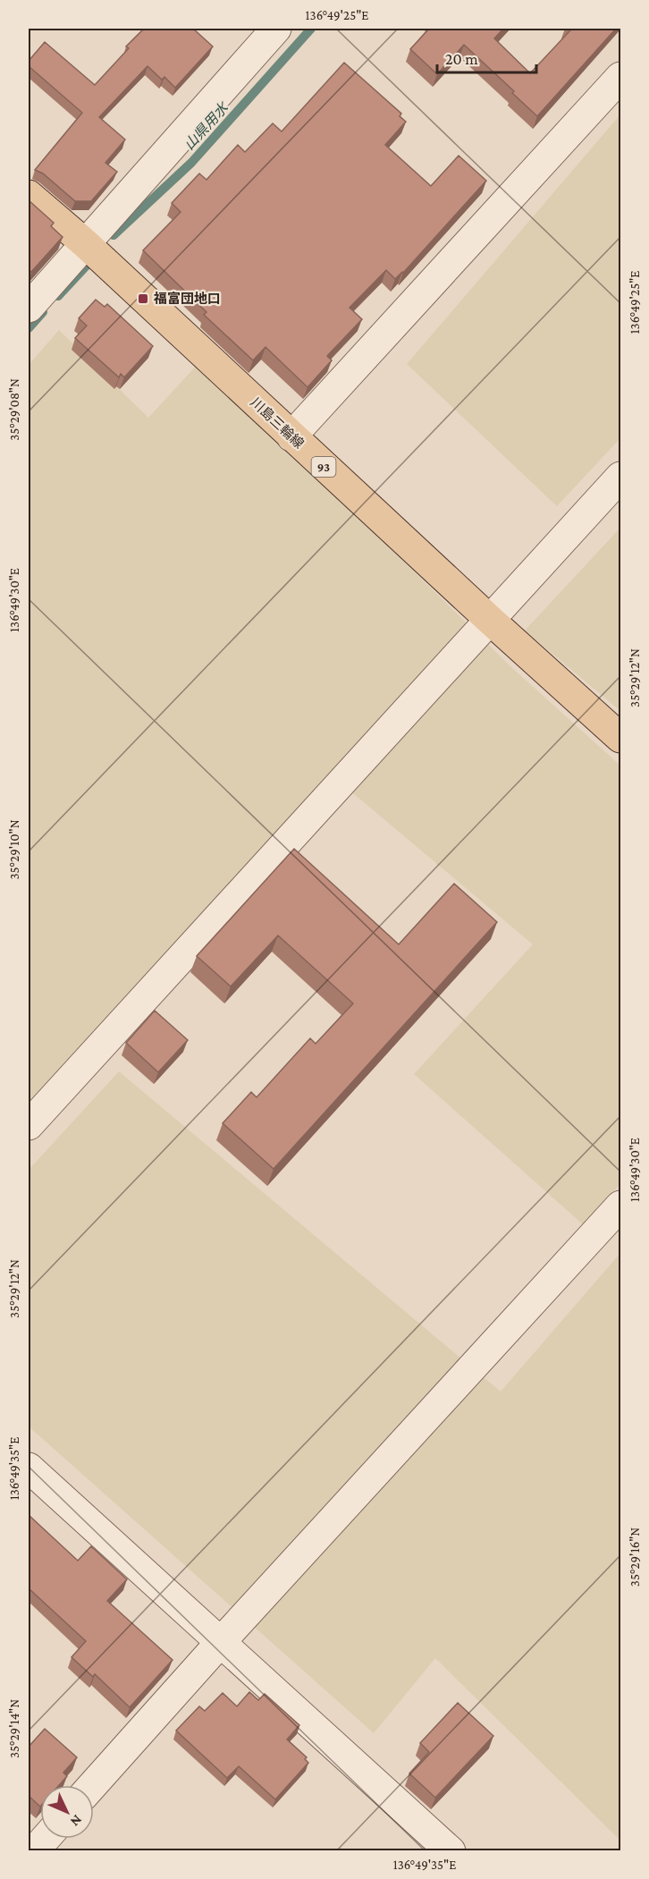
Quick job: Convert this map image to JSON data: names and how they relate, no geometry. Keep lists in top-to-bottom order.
{
  "streets": {
    "main road": ["川島三輪線", "93"]
  },
  "water": ["山県用水"],
  "places": {
    "transit": ["福富団地口"]
  },
  "scale_bar": "20 m",
  "north": "bottom right",
  "coordinates": [
    "136°49'25\"E",
    "35°29'08\"N",
    "136°49'30\"E",
    "35°29'12\"N",
    "35°29'10\"N",
    "136°49'35\"E",
    "35°29'16\"N",
    "35°29'14\"N"
  ]
}
